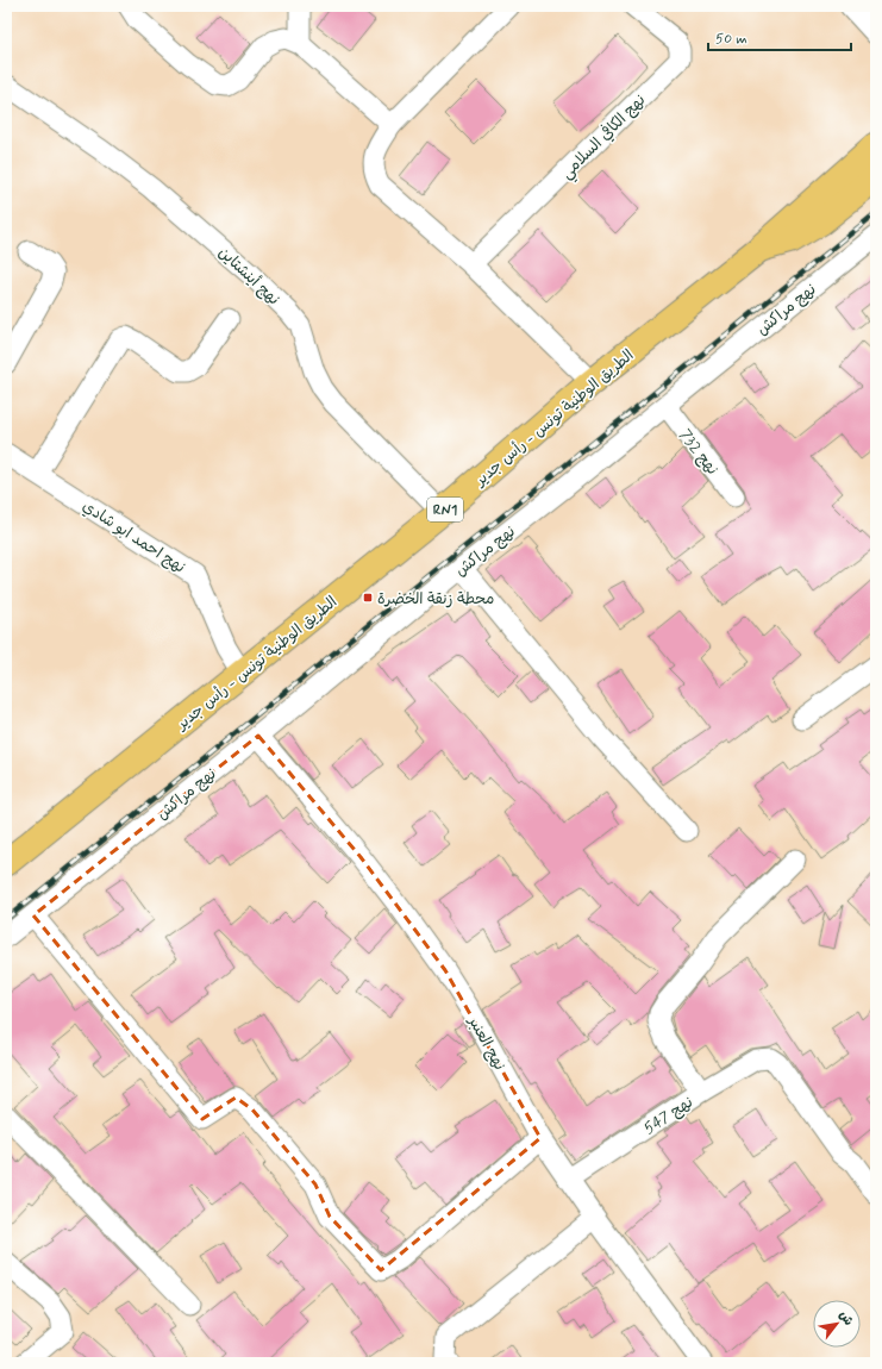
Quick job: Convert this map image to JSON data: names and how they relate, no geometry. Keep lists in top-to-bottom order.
{
  "streets": {
    "main road": ["الطريق الوطنية تونس - رأس جدير", "RN1"],
    "street": [
      "نهج الكافي السلامي",
      "نهج أينشتاين",
      "نهج مراكش",
      "نهج 732",
      "نهج احمد ابو شادي",
      "نهج العنبر",
      "نهج 547"
    ]
  },
  "crossings": [
    ["نهج أينشتاين", "الطريق الوطنية تونس - رأس جدير"],
    ["نهج مراكش", "نهج 732"],
    ["نهج مراكش", "نهج العنبر"],
    ["الطريق الوطنية تونس - رأس جدير", "نهج احمد ابو شادي"],
    ["نهج العنبر", "نهج 547"]
  ],
  "places": {
    "transit": ["محطة زنقة الخضرة"]
  },
  "scale_bar": "50 m",
  "north": "top right"
}
